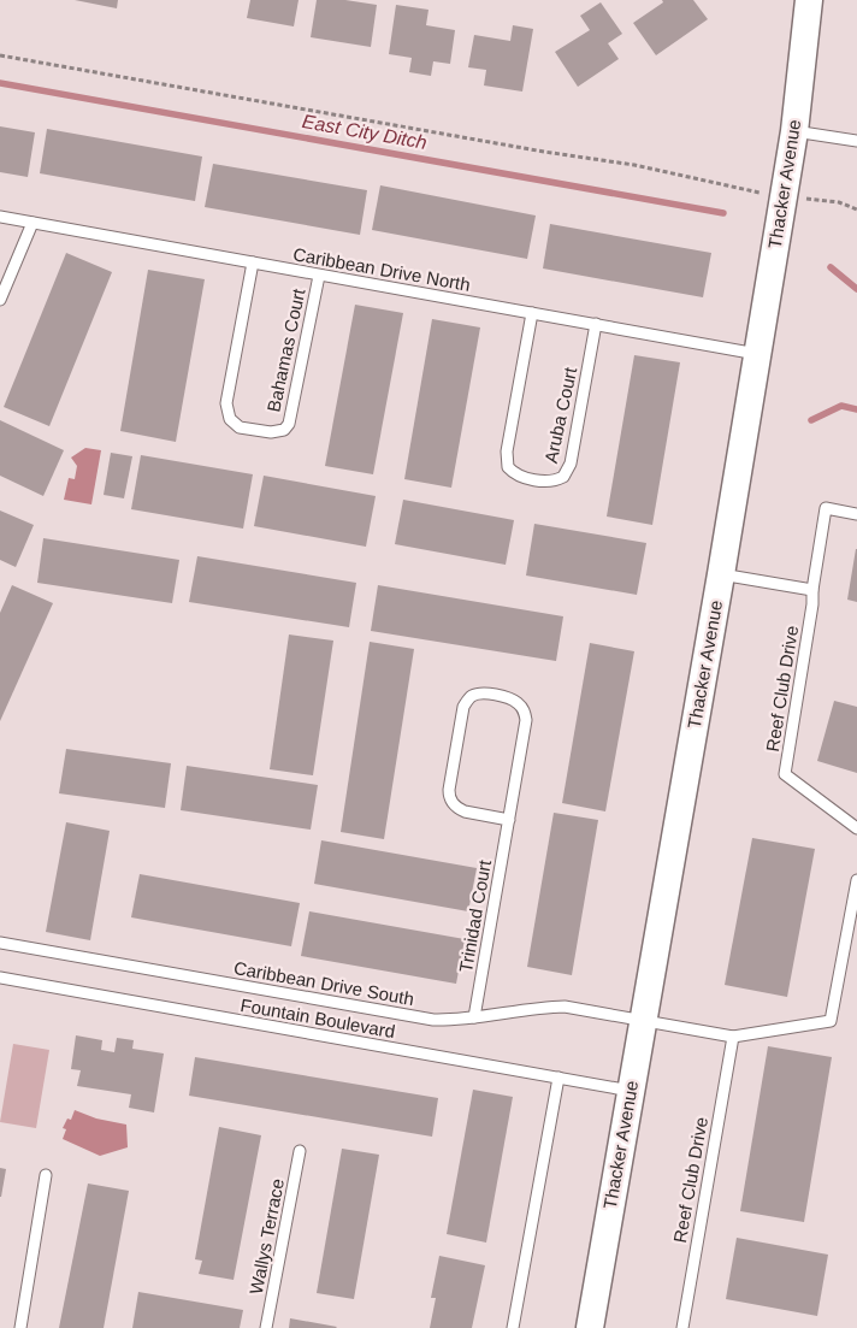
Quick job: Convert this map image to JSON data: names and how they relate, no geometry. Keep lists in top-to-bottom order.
{
  "streets": {
    "street": ["Thacker Avenue"],
    "lane": [
      "Caribbean Drive North",
      "Bahamas Court",
      "Aruba Court",
      "Reef Club Drive",
      "Trinidad Court",
      "Caribbean Drive South",
      "Fountain Boulevard",
      "Wallys Terrace"
    ]
  },
  "crossings": [
    ["Thacker Avenue", "Caribbean Drive North"],
    ["Thacker Avenue", "Caribbean Drive South"],
    ["Thacker Avenue", "Fountain Boulevard"],
    ["Caribbean Drive North", "Bahamas Court"],
    ["Caribbean Drive North", "Aruba Court"],
    ["Trinidad Court", "Caribbean Drive South"]
  ],
  "water": ["East City Ditch"]
}
